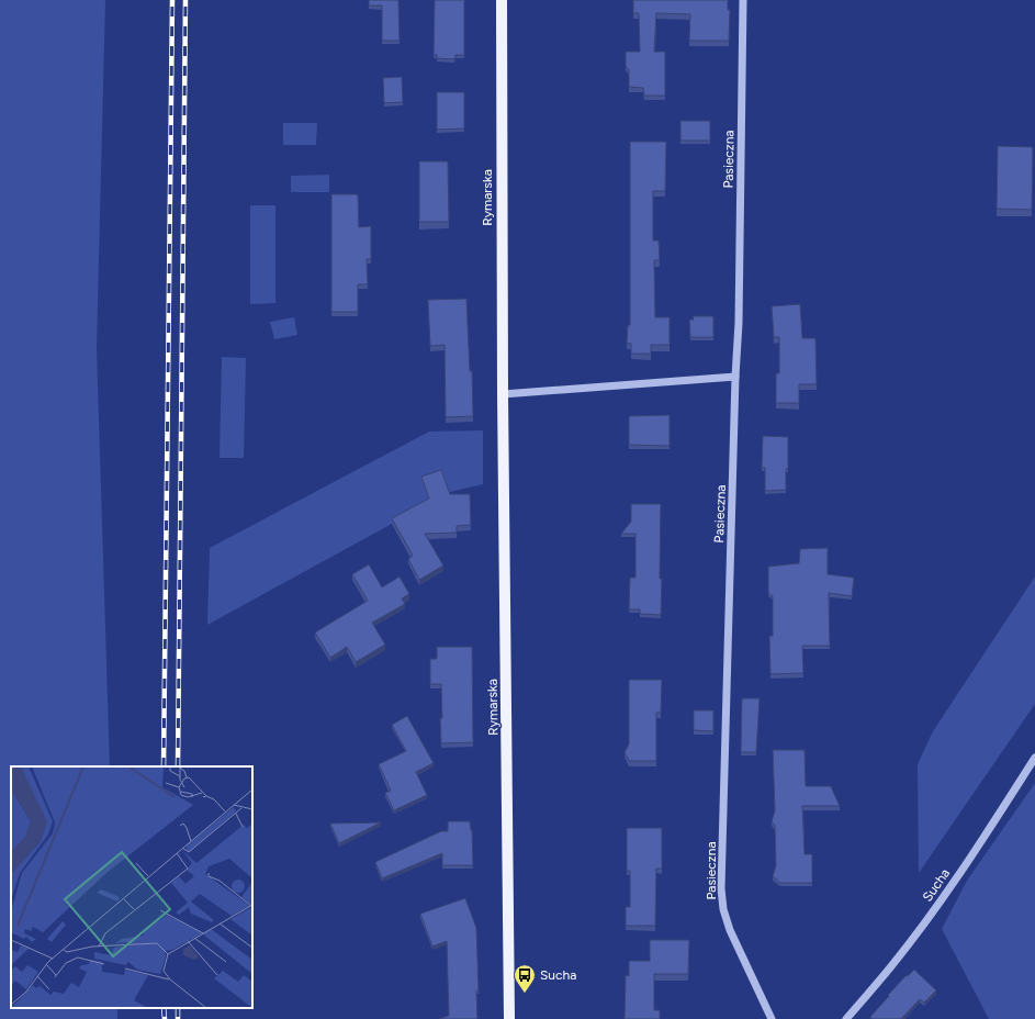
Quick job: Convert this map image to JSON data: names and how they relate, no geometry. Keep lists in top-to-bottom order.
{
  "streets": {
    "main road": ["Rymarska"],
    "street": ["Pasieczna", "Sucha"]
  },
  "places": {
    "bus stop": ["Sucha"]
  }
}
